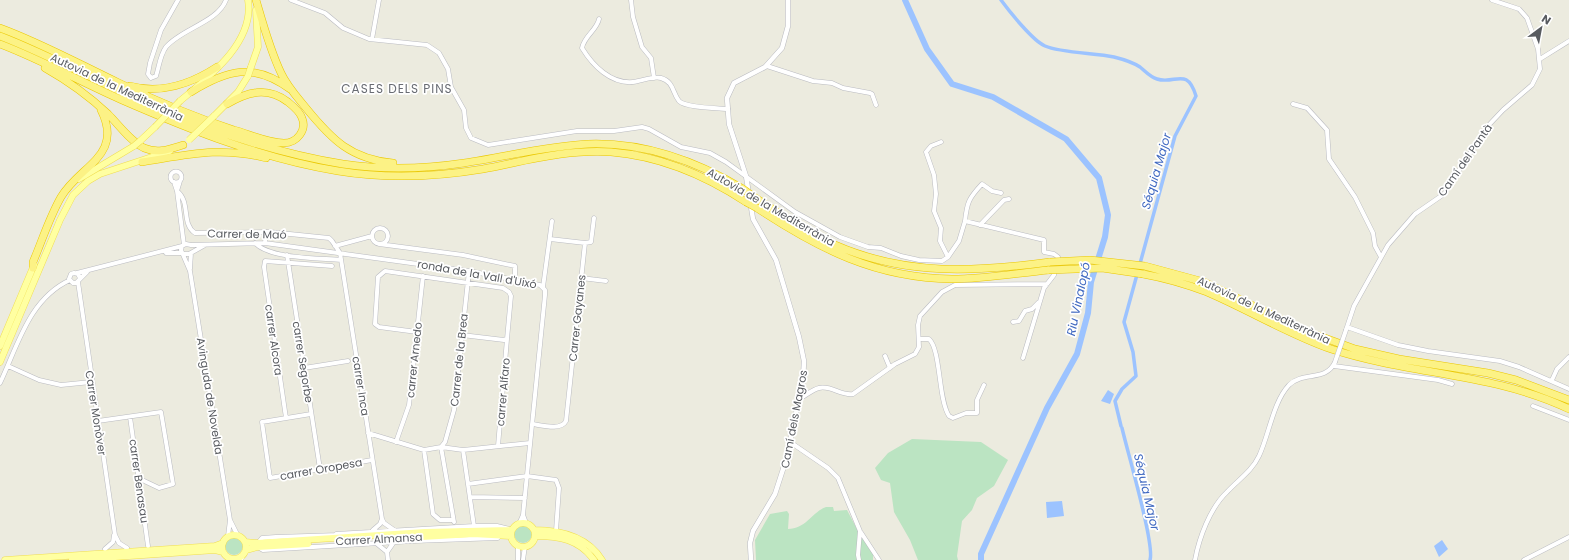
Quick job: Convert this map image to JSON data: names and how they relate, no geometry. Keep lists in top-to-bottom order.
{
  "streets": {
    "highway": ["Autovia de la Mediterrània"],
    "main road": ["Carrer Almansa"],
    "street": [
      "Camí del Pantà",
      "Carrer de Maó",
      "ronda de la Vall d'Uixó",
      "Carrer Gayanes",
      "carrer Alcora",
      "carrer Arnedo",
      "Carrer de la Brea",
      "carrer Segorbe",
      "carrer Inca",
      "carrer Alfaro",
      "Avinguda de Novelda",
      "Carrer Monòver",
      "Camí dels Magros",
      "carrer Oropesa",
      "carrer Benasau"
    ]
  },
  "crossings": [
    ["ronda de la Vall d'Uixó", "Carrer Gayanes"],
    ["ronda de la Vall d'Uixó", "Carrer de la Brea"],
    ["ronda de la Vall d'Uixó", "carrer Inca"],
    ["ronda de la Vall d'Uixó", "Carrer Monòver"],
    ["ronda de la Vall d'Uixó", "Carrer Almansa"],
    ["carrer Alcora", "carrer Segorbe"],
    ["carrer Alcora", "carrer Oropesa"],
    ["Carrer de la Brea", "carrer Alfaro"],
    ["carrer Segorbe", "carrer Oropesa"],
    ["carrer Inca", "carrer Oropesa"],
    ["Avinguda de Novelda", "Carrer Almansa"]
  ],
  "districts": ["CASES DELS PINS"],
  "water": ["Séquia Major", "Riu Vinalopó"],
  "north": "top right"
}
